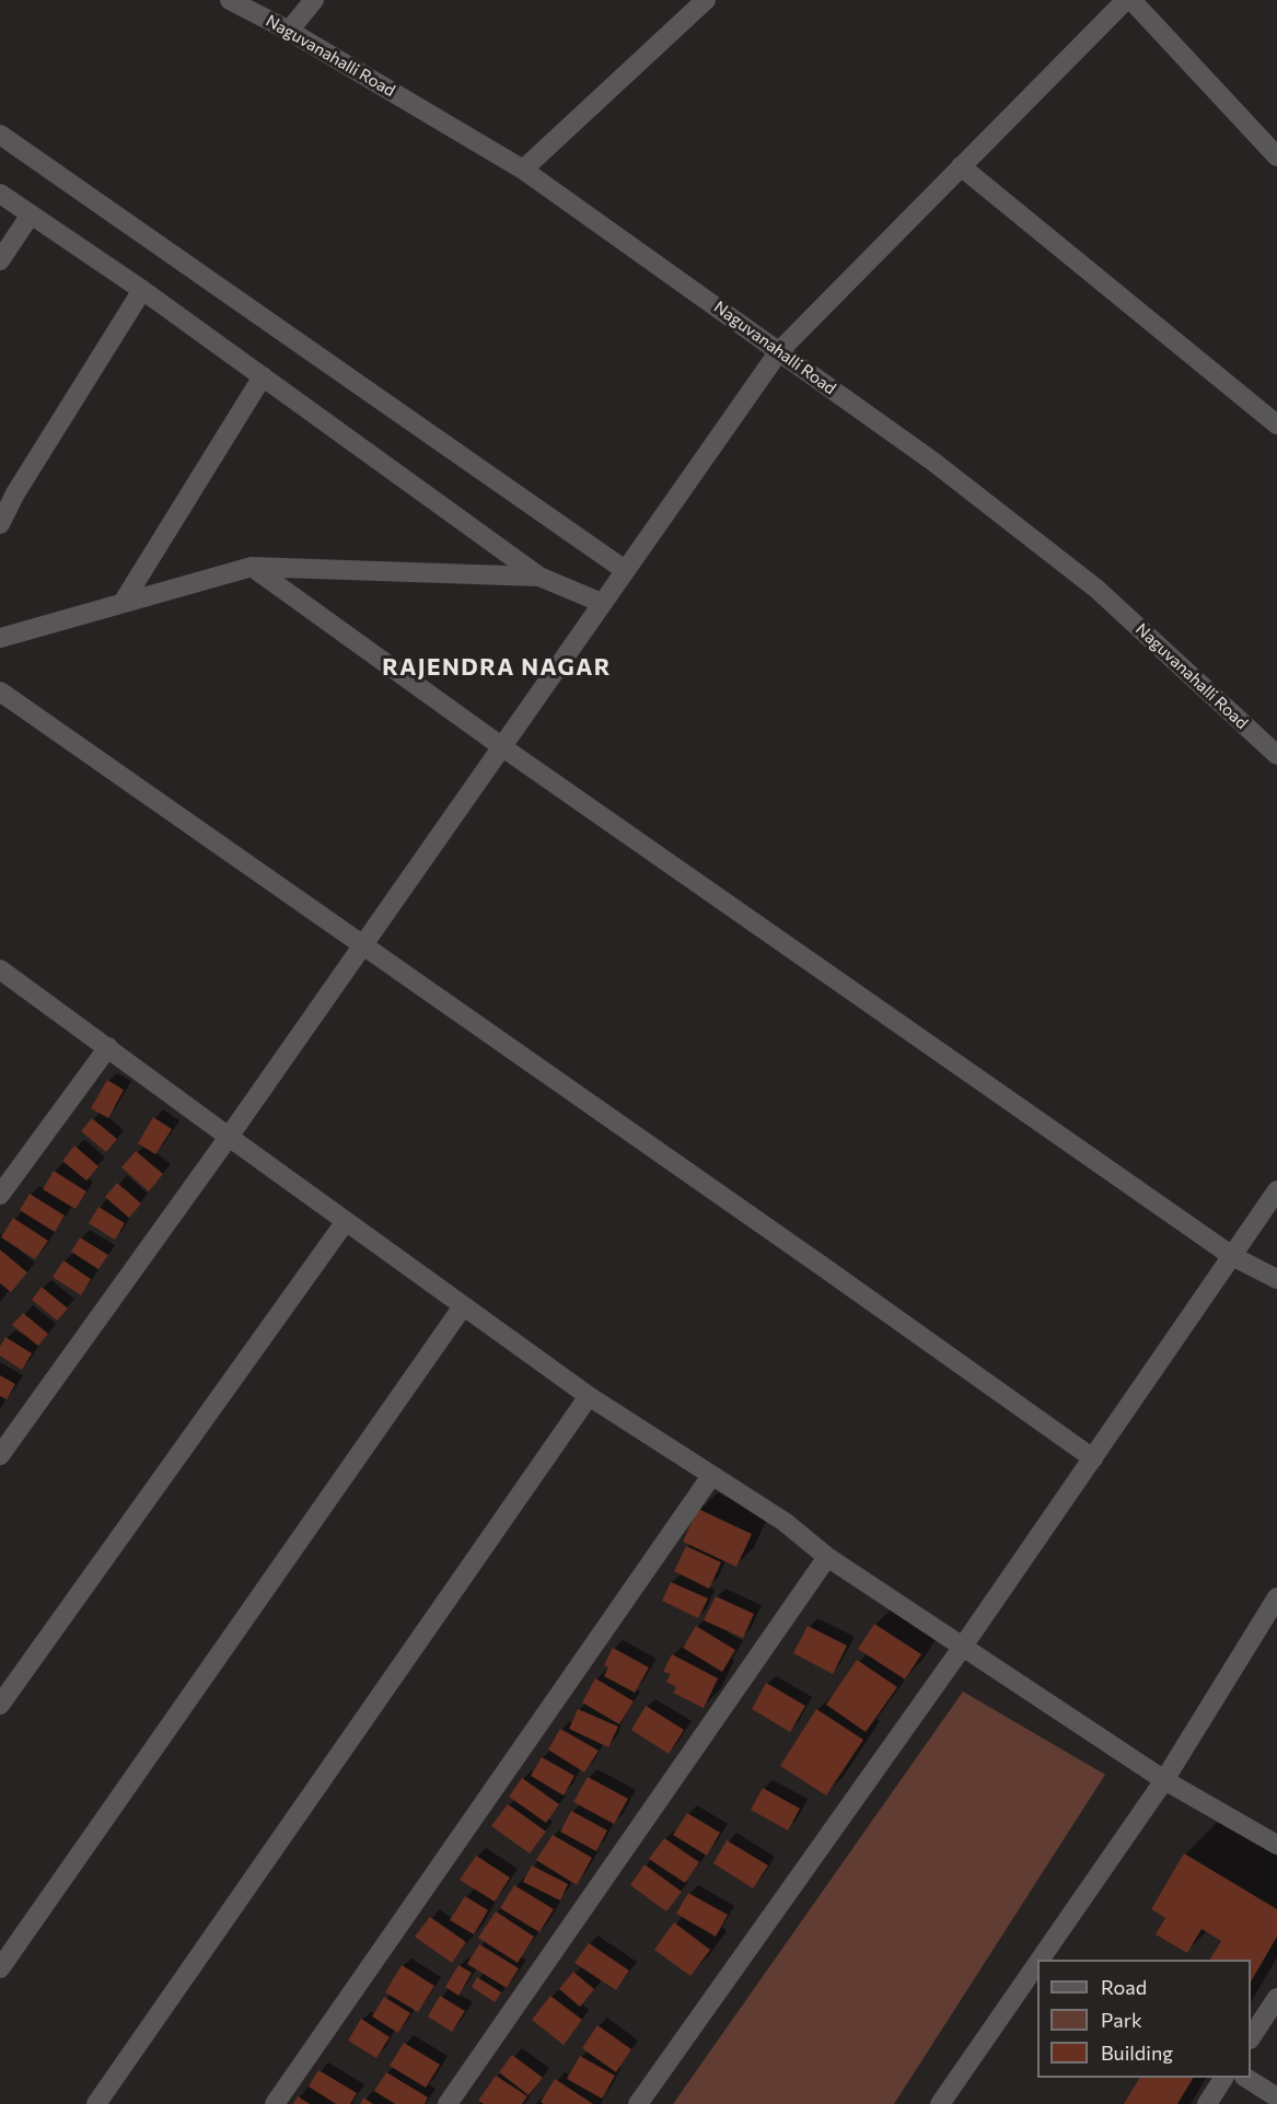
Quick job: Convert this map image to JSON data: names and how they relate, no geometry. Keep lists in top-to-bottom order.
{
  "streets": {
    "street": ["Naguvanahalli Road"]
  },
  "districts": ["RAJENDRA NAGAR"],
  "legend": ["Road", "Park", "Building"]
}
